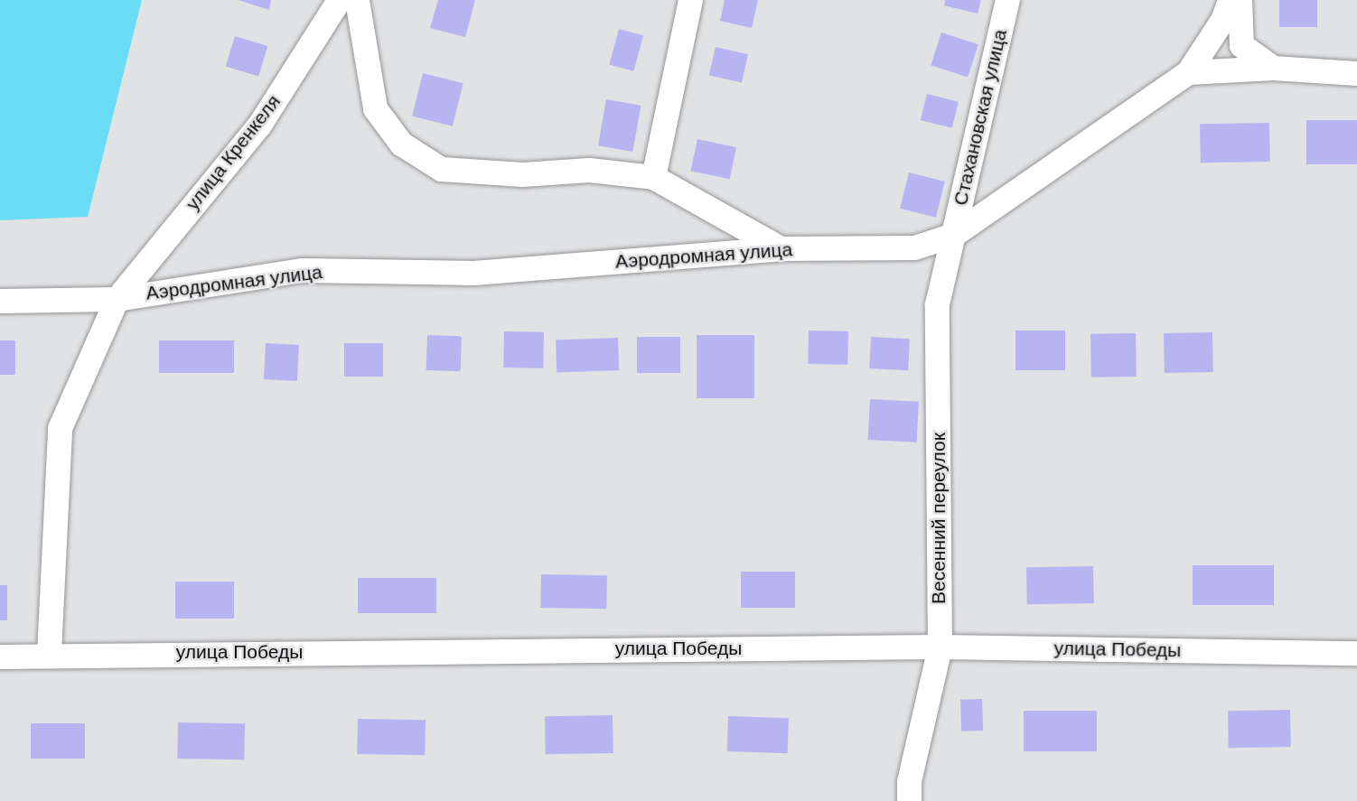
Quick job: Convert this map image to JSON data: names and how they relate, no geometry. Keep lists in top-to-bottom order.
{
  "streets": {
    "street": [
      "Стахановская улица",
      "улица Кренкеля",
      "Аэродромная улица",
      "Весенний переулок",
      "улица Победы"
    ]
  },
  "crossings": [
    ["Стахановская улица", "Аэродромная улица"],
    ["Стахановская улица", "Весенний переулок"],
    ["улица Кренкеля", "Аэродромная улица"],
    ["улица Кренкеля", "улица Победы"],
    ["Аэродромная улица", "Весенний переулок"],
    ["Весенний переулок", "улица Победы"]
  ]
}
